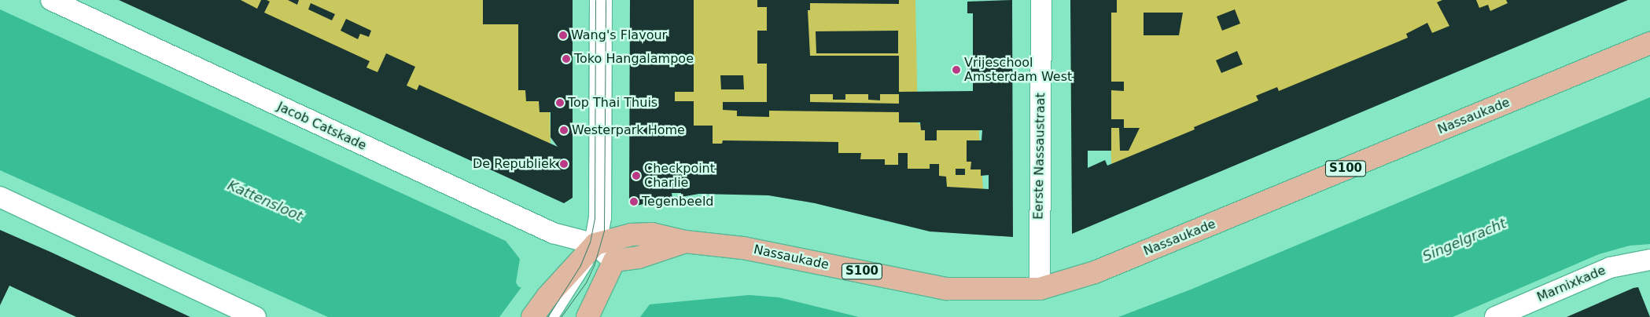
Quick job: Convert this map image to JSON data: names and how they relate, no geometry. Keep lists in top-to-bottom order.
{
  "streets": {
    "main road": ["Nassaukade", "S100"],
    "street": ["Jacob Catskade", "Eerste Nassaustraat", "Marnixkade"]
  },
  "crossings": [
    ["Nassaukade", "Jacob Catskade"],
    ["Nassaukade", "Eerste Nassaustraat"]
  ],
  "water": ["Kattensloot", "Singelgracht"],
  "places": [
    "Wang's Flavour",
    "Toko Hangalampoe",
    "Vrijeschool Amsterdam West",
    "Top Thai Thuis",
    "Westerpark Home",
    "De Republiek",
    "Checkpoint Charlie",
    "Tegenbeeld"
  ]
}
